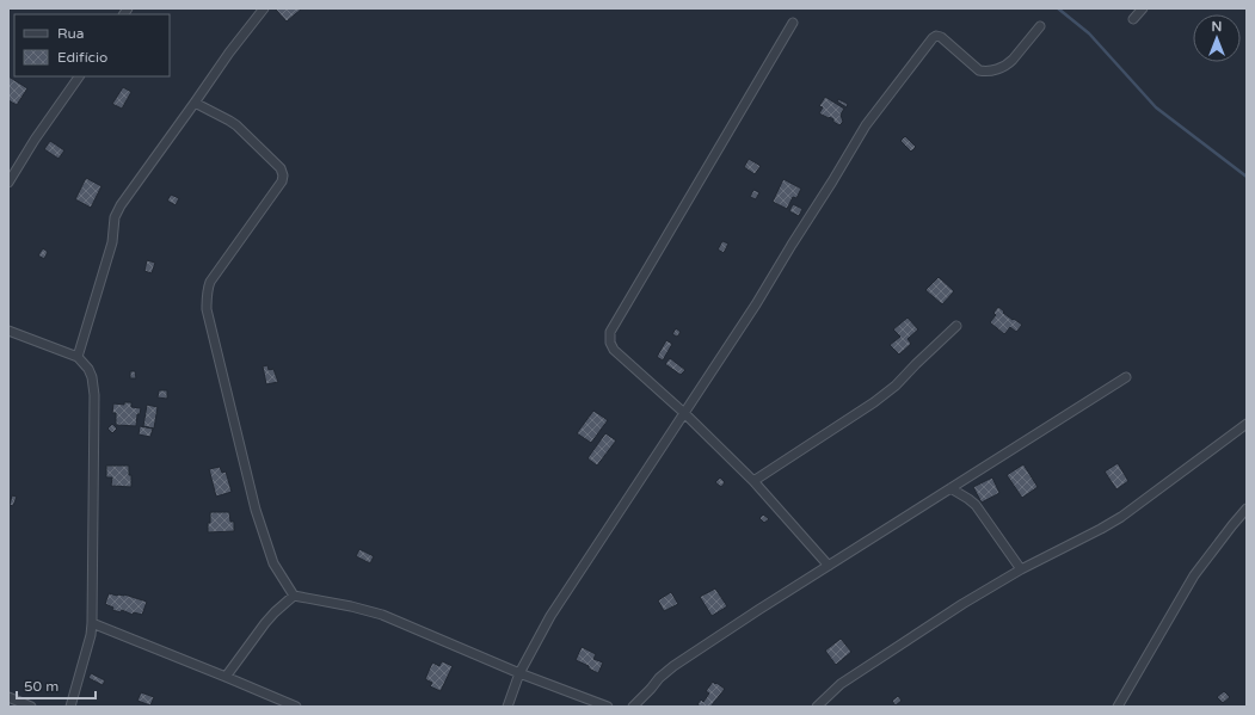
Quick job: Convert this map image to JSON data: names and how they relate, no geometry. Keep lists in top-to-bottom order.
{
  "legend": ["Rua", "Edifício"],
  "scale_bar": "50 m",
  "north": "top"
}
